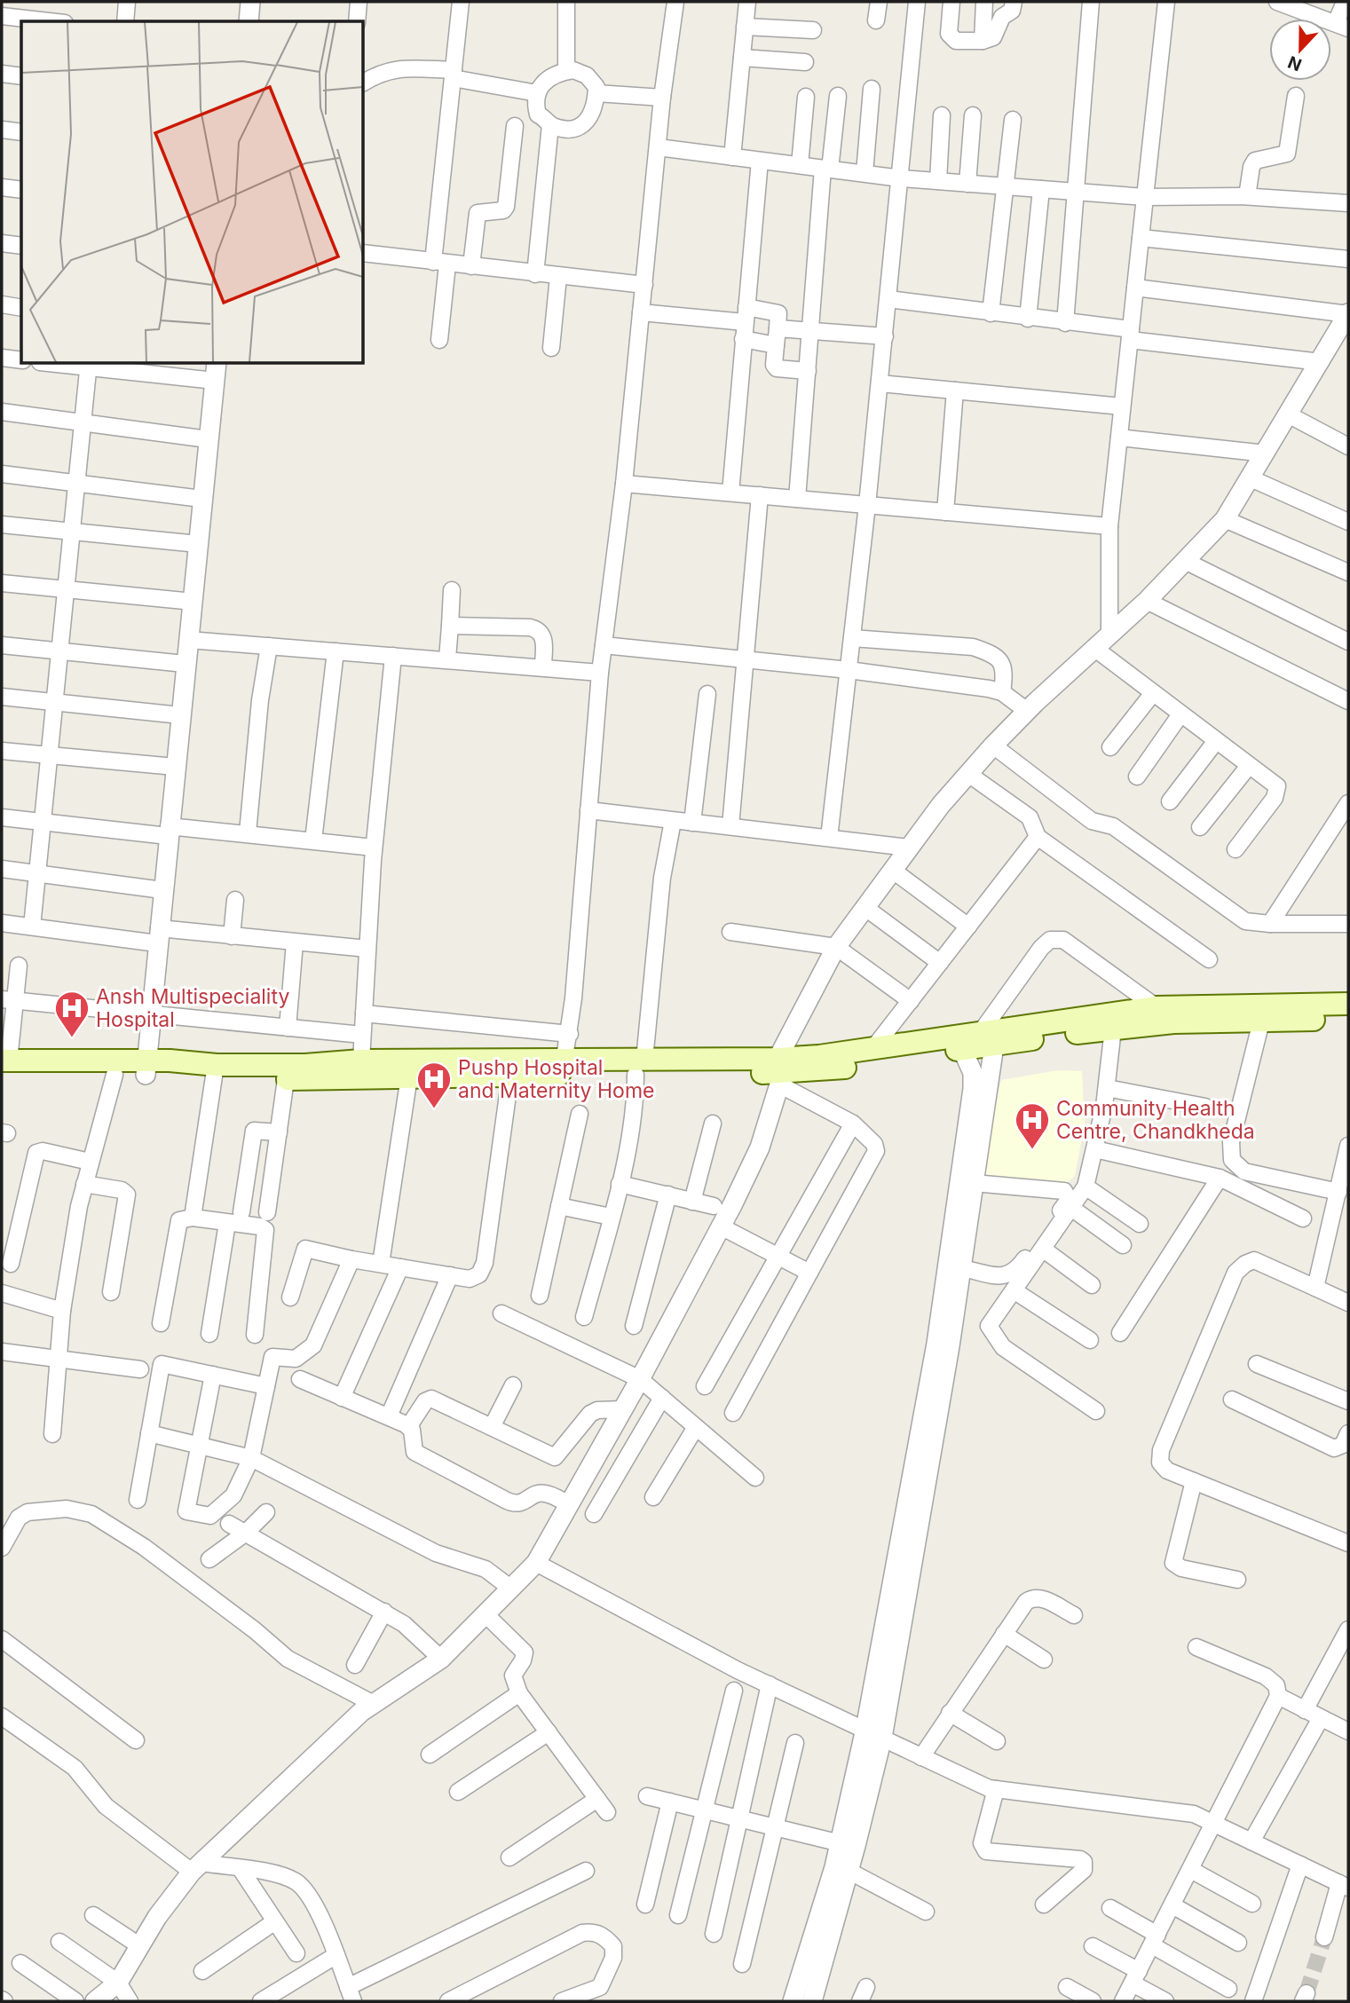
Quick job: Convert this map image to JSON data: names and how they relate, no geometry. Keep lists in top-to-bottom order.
{
  "places": {
    "hospital": ["Ansh Multispeciality Hospital", "Pushp Hospital and Maternity Home", "Community Health Centre, Chandkheda"]
  },
  "north": "bottom"
}
